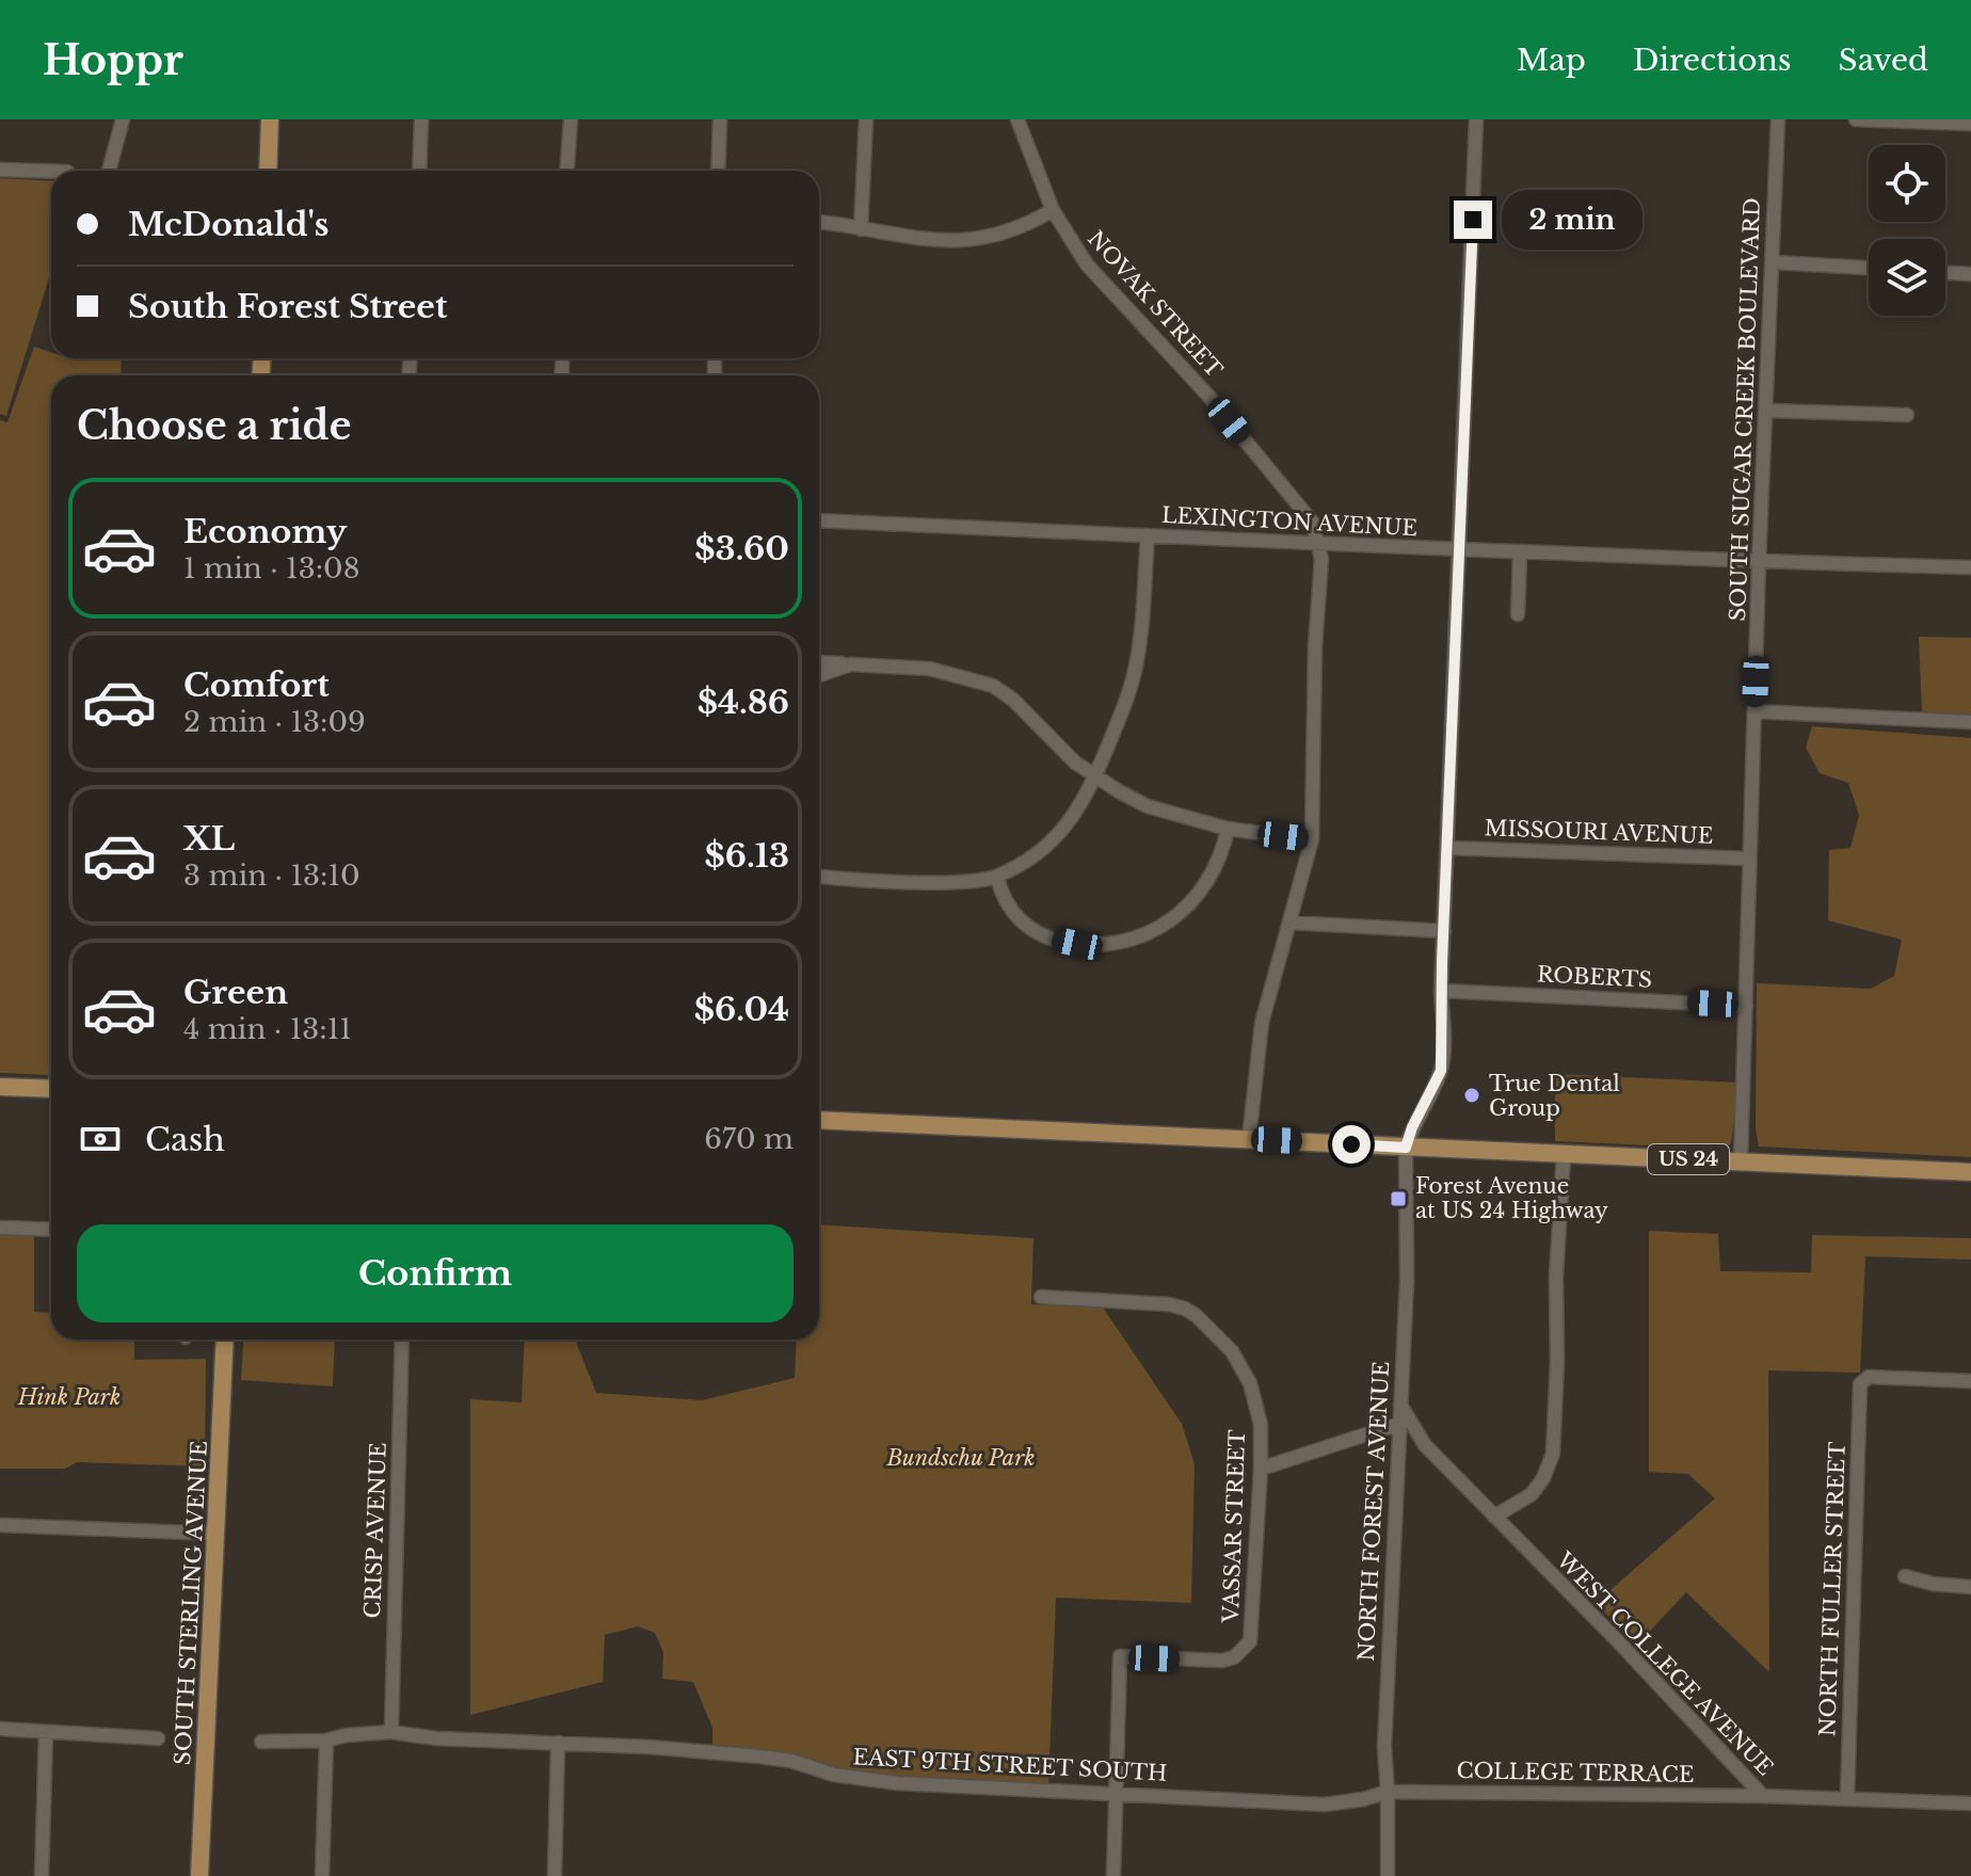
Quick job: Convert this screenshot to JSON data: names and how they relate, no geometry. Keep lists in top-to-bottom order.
{
  "streets": {
    "main road": ["US 24", "SOUTH STERLING AVENUE"],
    "street": [
      "NOVAK STREET",
      "SOUTH SUGAR CREEK BOULEVARD",
      "LEXINGTON AVENUE",
      "MISSOURI AVENUE",
      "ROBERTS",
      "NORTH FOREST AVENUE",
      "VASSAR STREET",
      "CRISP AVENUE",
      "NORTH FULLER STREET",
      "WEST COLLEGE AVENUE",
      "EAST 9TH STREET SOUTH",
      "COLLEGE TERRACE"
    ]
  },
  "crossings": [
    ["NOVAK STREET", "LEXINGTON AVENUE"],
    ["SOUTH SUGAR CREEK BOULEVARD", "LEXINGTON AVENUE"],
    ["SOUTH SUGAR CREEK BOULEVARD", "MISSOURI AVENUE"],
    ["SOUTH SUGAR CREEK BOULEVARD", "ROBERTS"],
    ["SOUTH SUGAR CREEK BOULEVARD", "US 24"],
    ["US 24", "NORTH FOREST AVENUE"],
    ["NORTH FOREST AVENUE", "WEST COLLEGE AVENUE"],
    ["NORTH FOREST AVENUE", "EAST 9TH STREET SOUTH"],
    ["NORTH FOREST AVENUE", "COLLEGE TERRACE"],
    ["VASSAR STREET", "EAST 9TH STREET SOUTH"],
    ["CRISP AVENUE", "EAST 9TH STREET SOUTH"],
    ["NORTH FULLER STREET", "WEST COLLEGE AVENUE"],
    ["WEST COLLEGE AVENUE", "COLLEGE TERRACE"],
    ["EAST 9TH STREET SOUTH", "COLLEGE TERRACE"]
  ],
  "parks": ["Hink Park", "Bundschu Park"],
  "places": {
    "other": ["True Dental Group"],
    "transit": ["Forest Avenue at US 24 Highway"]
  },
  "page": {
    "header": "Hoppr",
    "nav": ["Map", "Directions", "Saved"],
    "banner": ["McDonald's", "South Forest Street"],
    "bubble": "2 min",
    "heading": "Choose a ride",
    "list": [
      {
        "name": "Economy",
        "note": "1 min · 13:08",
        "value": "$3.60"
      },
      {
        "name": "Comfort",
        "note": "2 min · 13:09",
        "value": "$4.86"
      },
      {
        "name": "XL",
        "note": "3 min · 13:10",
        "value": "$6.13"
      },
      {
        "name": "Green",
        "note": "4 min · 13:11",
        "value": "$6.04"
      }
    ],
    "pay": ["Cash", "670 m"],
    "buttons": "Confirm"
  }
}
